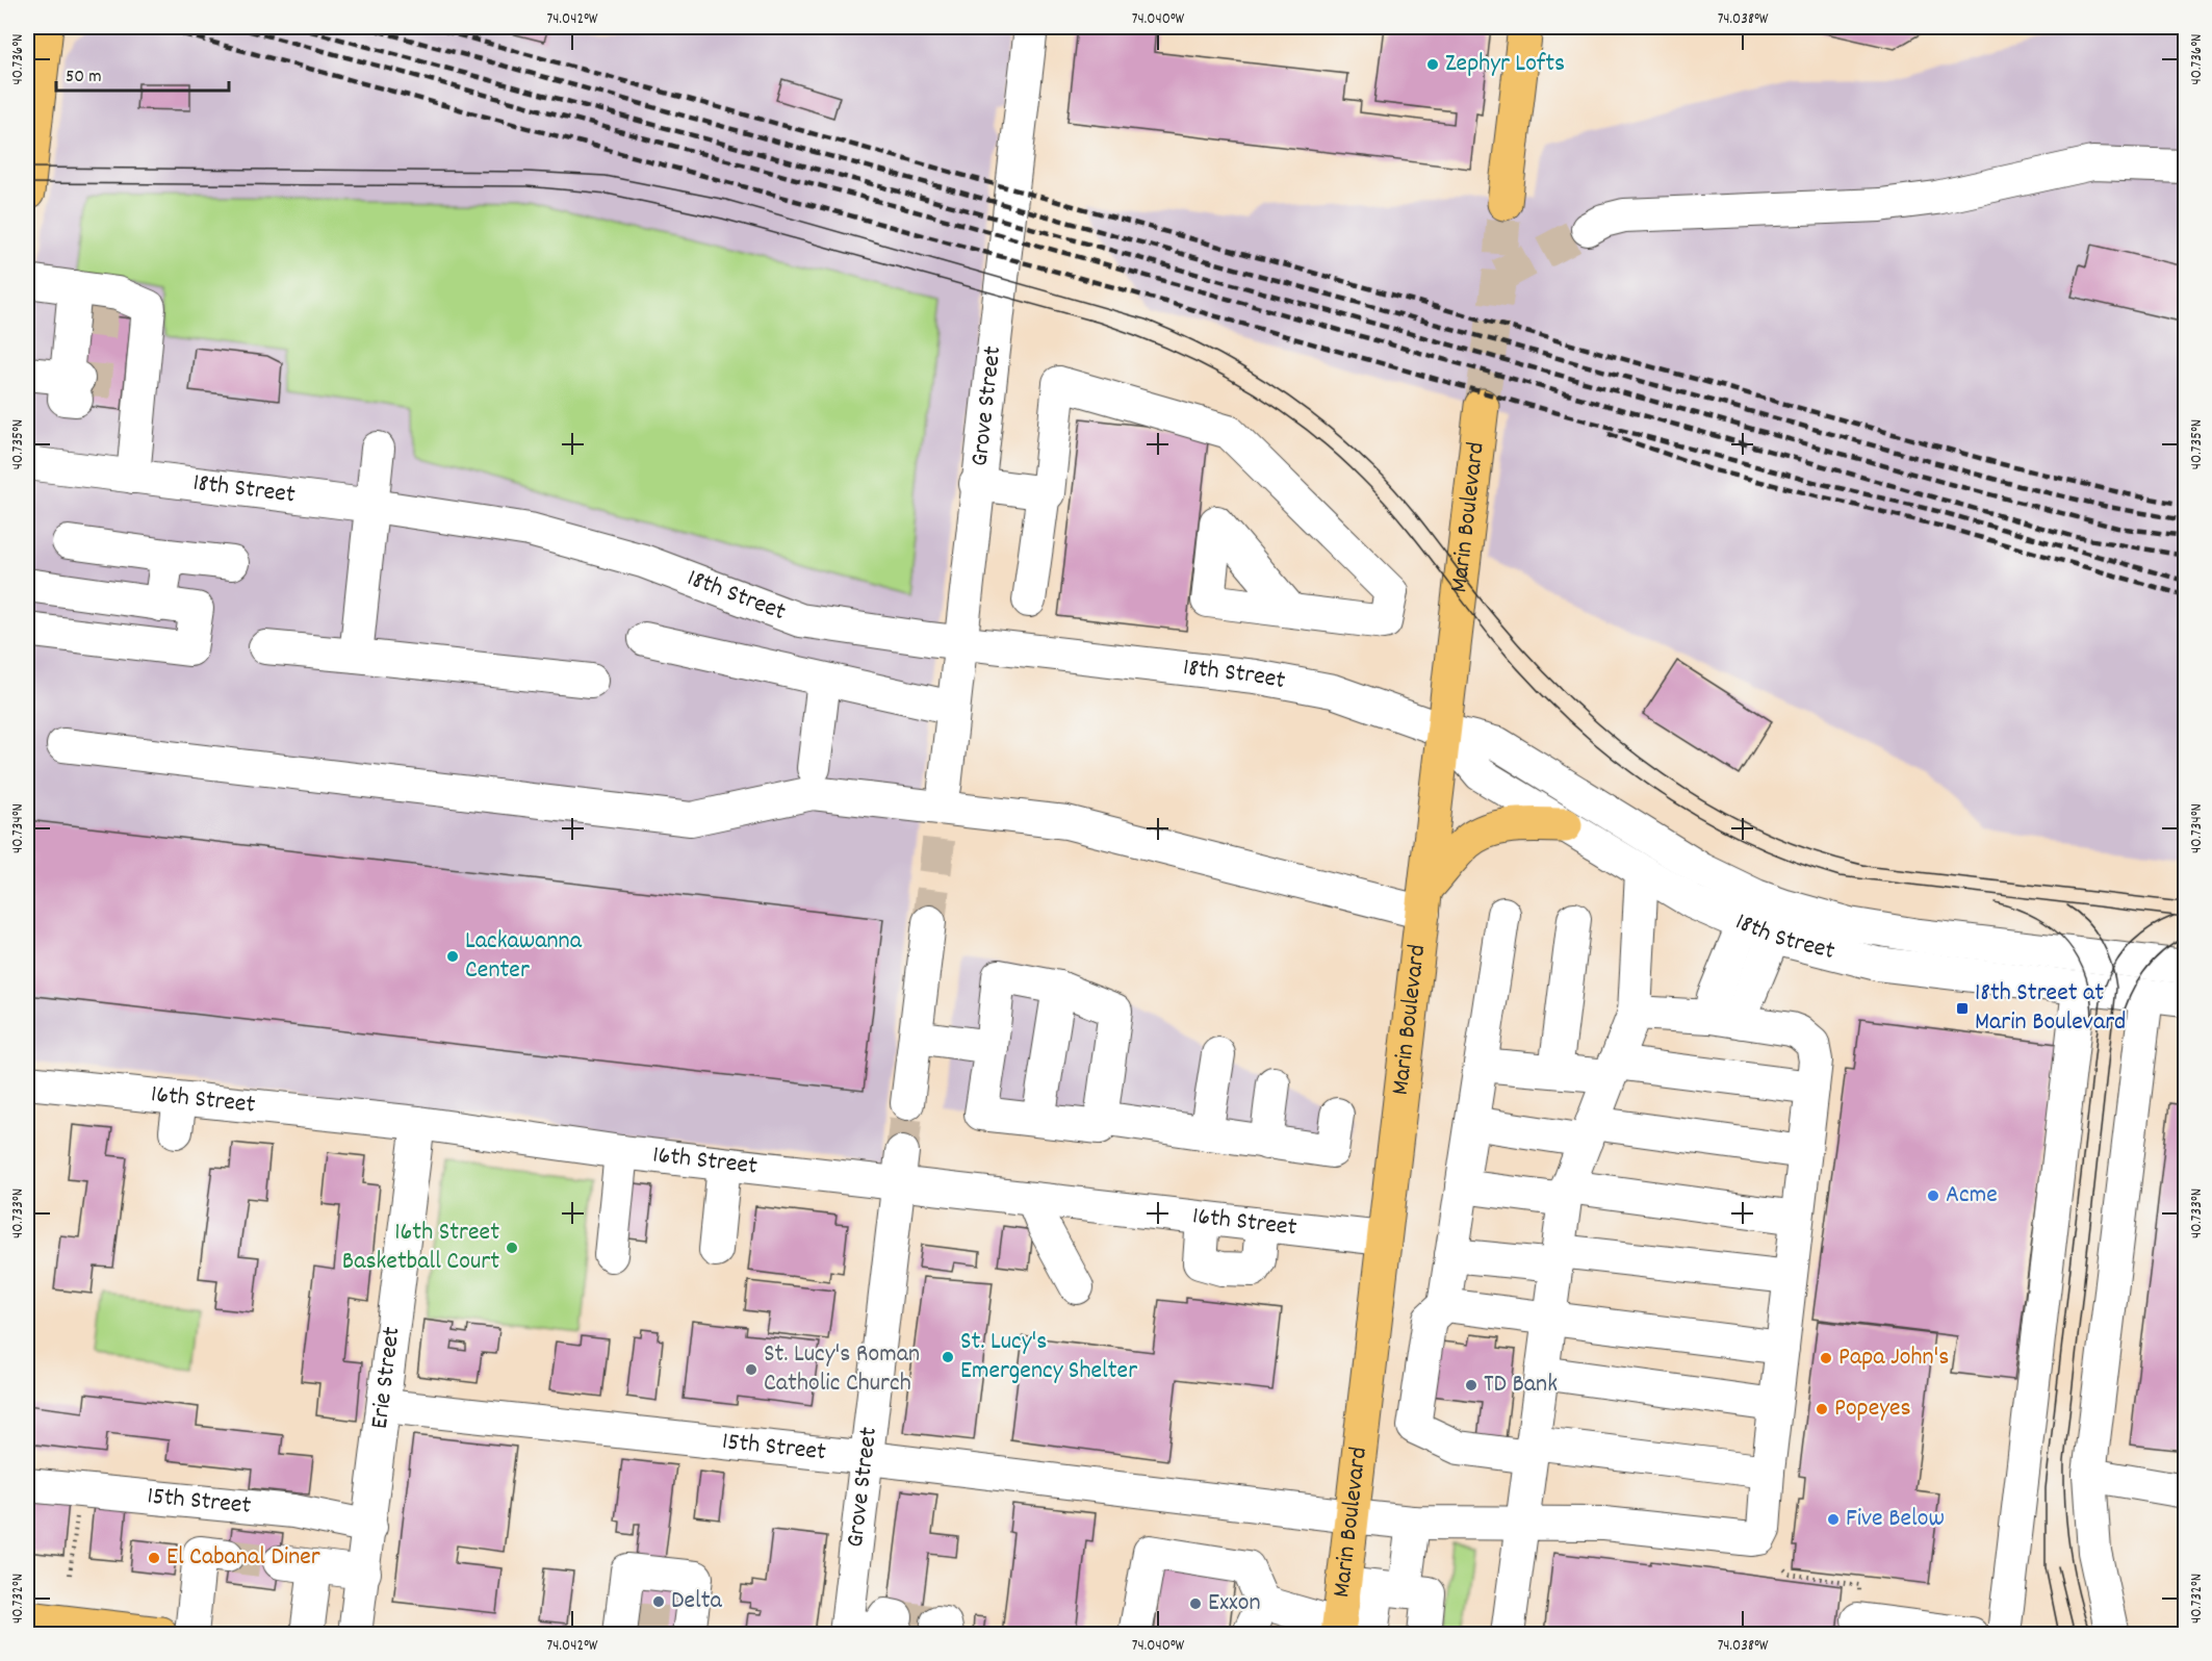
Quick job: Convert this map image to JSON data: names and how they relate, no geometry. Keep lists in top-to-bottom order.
{
  "streets": {
    "main road": ["Marin Boulevard"],
    "street": [
      "Grove Street",
      "18th Street",
      "16th Street",
      "Erie Street",
      "15th Street"
    ]
  },
  "crossings": [
    ["Grove Street", "18th Street"],
    ["Grove Street", "16th Street"],
    ["Grove Street", "15th Street"],
    ["18th Street", "Marin Boulevard"],
    ["Marin Boulevard", "16th Street"],
    ["Marin Boulevard", "15th Street"],
    ["16th Street", "Erie Street"],
    ["Erie Street", "15th Street"]
  ],
  "places": {
    "other": [
      "Zephyr Lofts",
      "Lackawanna Center",
      "Acme",
      "16th Street Basketball Court",
      "St. Lucy's Emergency Shelter",
      "Papa John's",
      "St. Lucy's Roman Catholic Church",
      "TD Bank",
      "Popeyes",
      "Five Below",
      "El Cabanal Diner",
      "Delta",
      "Exxon"
    ],
    "transit": ["18th Street at Marin Boulevard"]
  },
  "scale_bar": "50 m",
  "coordinates": [
    "74.042°W",
    "74.040°W",
    "74.038°W",
    "40.736°N",
    "40.735°N",
    "40.734°N",
    "40.733°N",
    "40.732°N"
  ]
}
